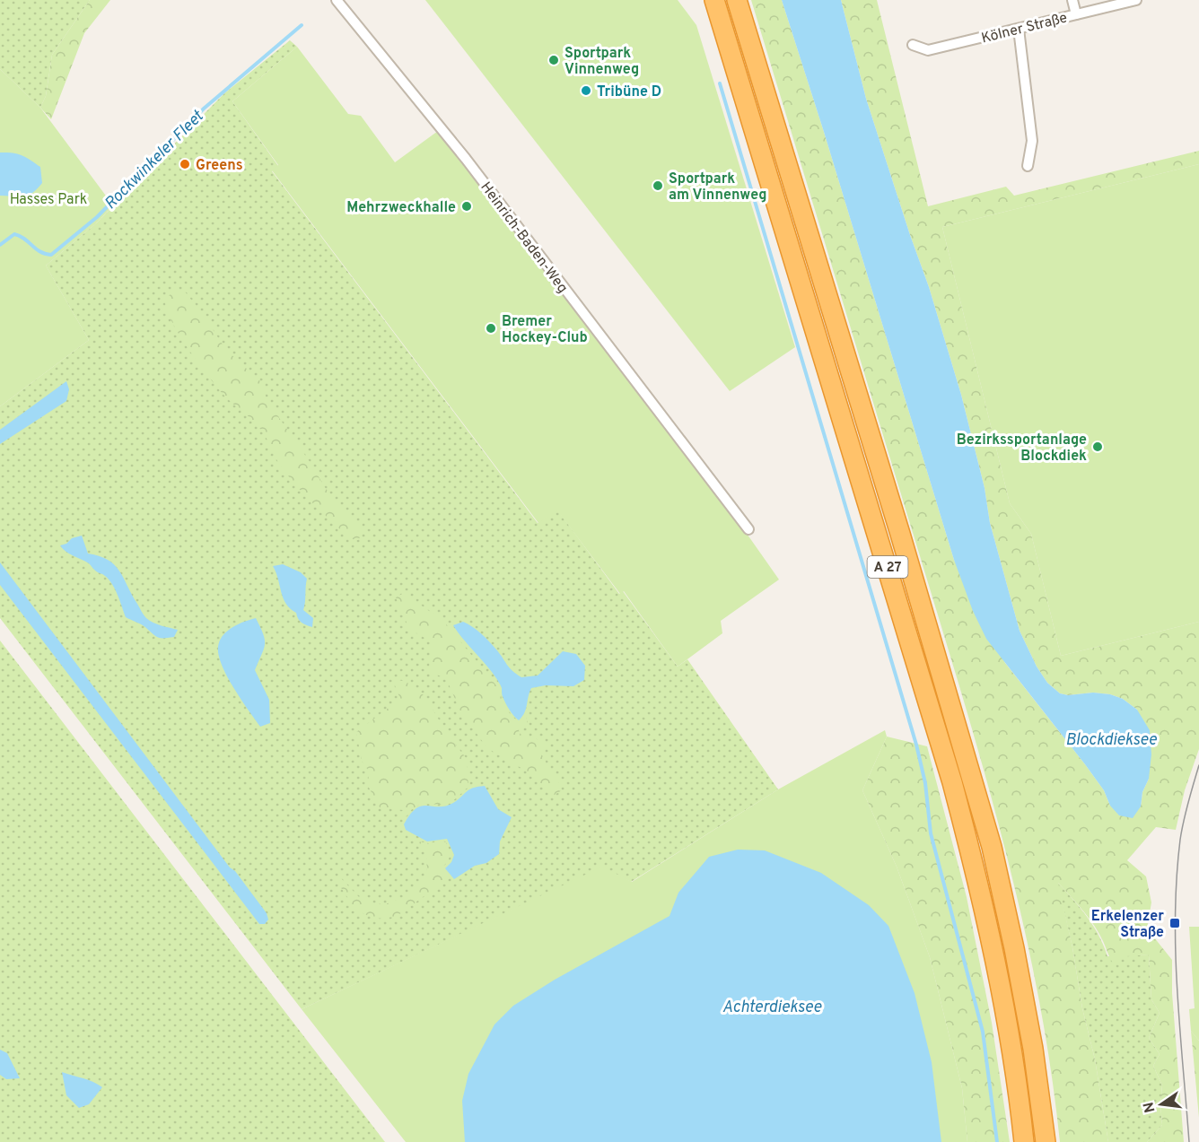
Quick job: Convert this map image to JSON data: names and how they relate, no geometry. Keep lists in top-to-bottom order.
{
  "streets": {
    "highway": ["A 27"],
    "street": ["Kölner Straße", "Heinrich-Baden-Weg"]
  },
  "water": ["Rockwinkeler Fleet", "Blockdieksee", "Achterdieksee"],
  "parks": ["Hasses Park"],
  "places": {
    "other": [
      "Sportpark Vinnenweg",
      "Tribüne D",
      "Greens",
      "Sportpark am Vinnenweg",
      "Mehrzweckhalle",
      "Bremer Hockey-Club",
      "Bezirkssportanlage Blockdiek"
    ],
    "transit": ["Erkelenzer Straße"]
  },
  "north": "left"
}
